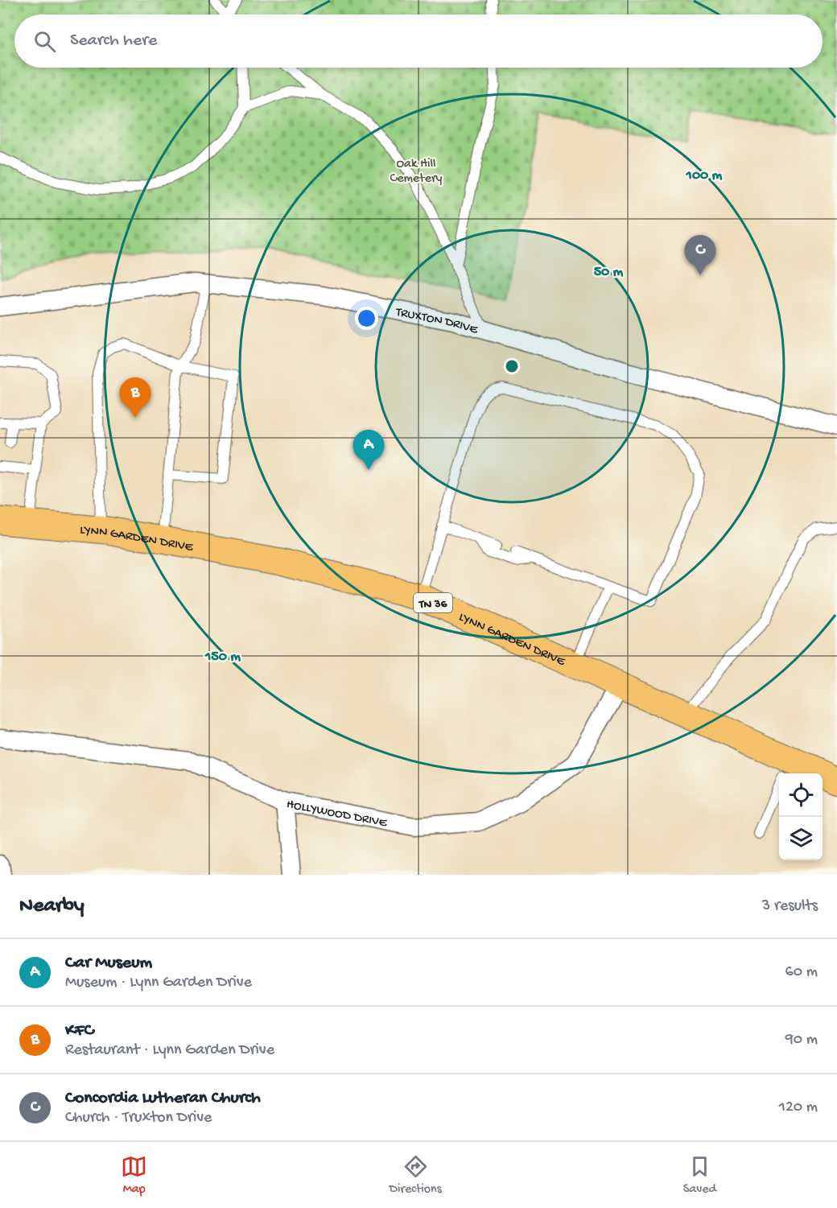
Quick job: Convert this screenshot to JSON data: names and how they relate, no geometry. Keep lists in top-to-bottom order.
{
  "streets": {
    "main road": ["LYNN GARDEN DRIVE", "TN 36"],
    "street": ["TRUXTON DRIVE", "HOLLYWOOD DRIVE"]
  },
  "crossings": [
    ["LYNN GARDEN DRIVE", "HOLLYWOOD DRIVE"]
  ],
  "parks": ["Oak Hill Cemetery"],
  "page": {
    "search": "Search here",
    "pins": ["C", "B", "A"],
    "heading": ["Nearby", "3 results"],
    "list": [
      {
        "mark": "A",
        "name": "Car Museum",
        "note": "Museum · Lynn Garden Drive",
        "value": "60 m"
      },
      {
        "mark": "B",
        "name": "KFC",
        "note": "Restaurant · Lynn Garden Drive",
        "value": "90 m"
      },
      {
        "mark": "C",
        "name": "Concordia Lutheran Church",
        "note": "Church · Truxton Drive",
        "value": "120 m"
      }
    ],
    "nav": ["Map", "Directions", "Saved"]
  },
  "rings": ["100 m", "50 m", "150 m"]
}
